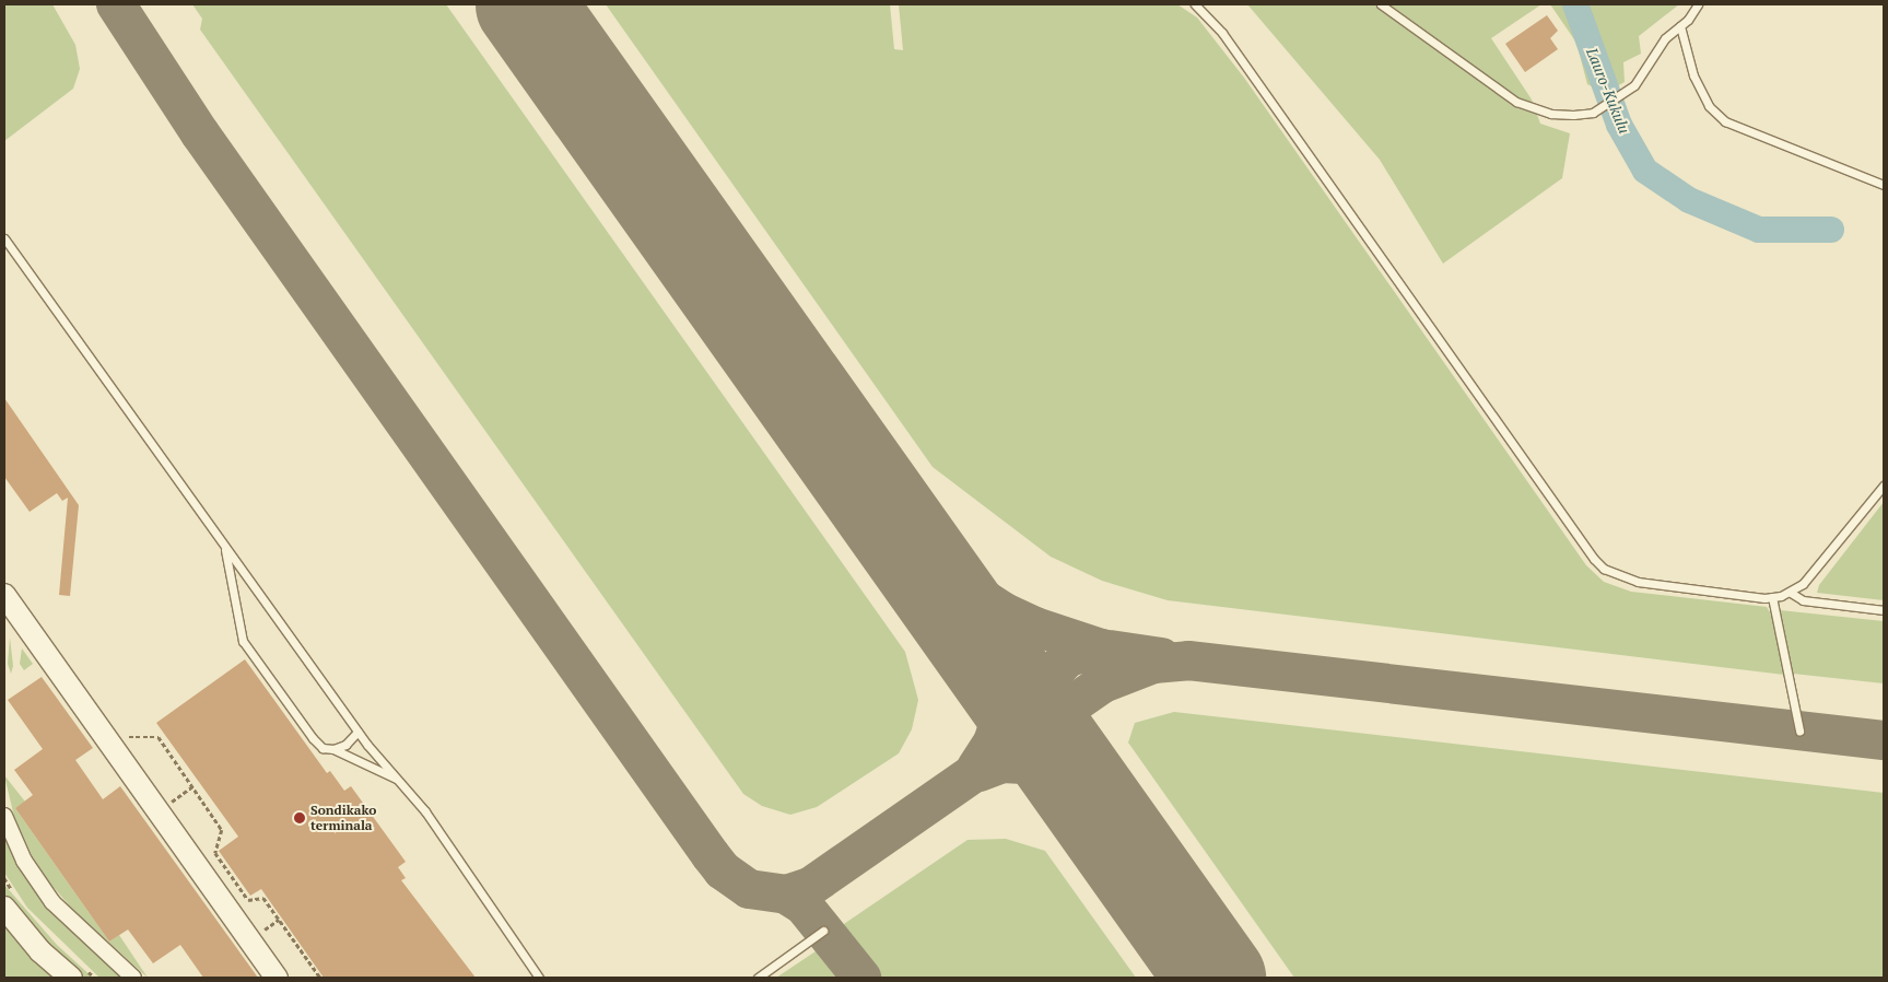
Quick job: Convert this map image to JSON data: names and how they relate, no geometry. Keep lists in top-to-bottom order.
{
  "water": ["Lauro-Kukulu"],
  "places": ["Sondikako terminala"]
}
